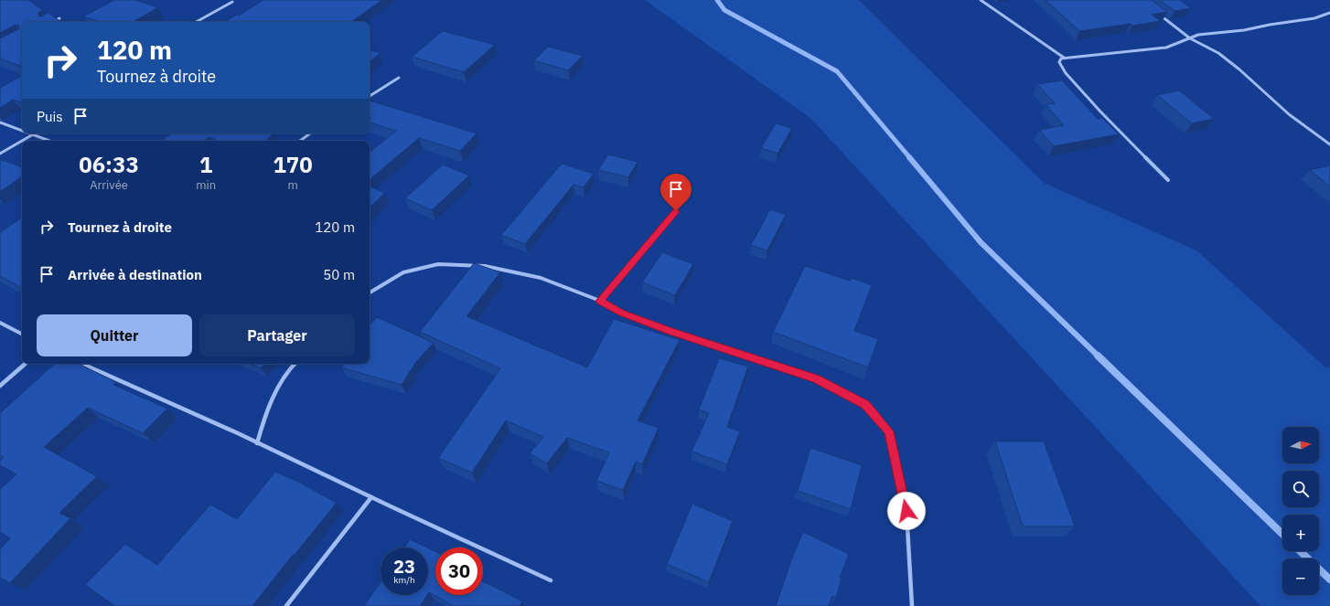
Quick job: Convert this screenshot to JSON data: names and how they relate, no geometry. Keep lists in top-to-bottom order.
{
  "north": "right",
  "page": {
    "turn": ["120 m", "Tournez à droite"],
    "then": "Puis",
    "eta": [
      "06:33",
      "Arrivée",
      "1",
      "min",
      "170",
      "m"
    ],
    "list": [
      {
        "name": "Tournez à droite",
        "value": "120 m"
      },
      {
        "name": "Arrivée à destination",
        "value": "50 m"
      }
    ],
    "buttons": ["Quitter", "Partager"],
    "map_buttons": ["+", "−"],
    "speed": "23 km/h",
    "limit": "30"
  }
}
